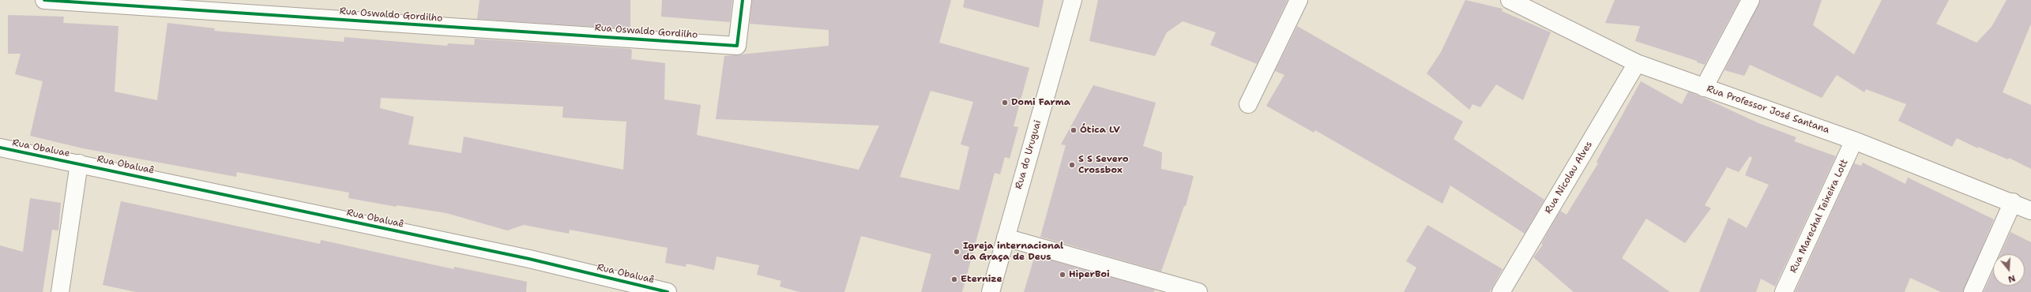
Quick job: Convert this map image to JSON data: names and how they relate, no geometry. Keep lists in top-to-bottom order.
{
  "streets": {
    "street": [
      "Rua Oswaldo Gordilho",
      "Rua Professor José Santana",
      "Rua Obaluae",
      "Rua do Uruguai",
      "Rua Obaluaê",
      "Rua Nicolau Alves",
      "Rua Marechal Teixeira Lott"
    ]
  },
  "crossings": [
    ["Rua Professor José Santana", "Rua Nicolau Alves"],
    ["Rua Professor José Santana", "Rua Marechal Teixeira Lott"],
    ["Rua Obaluae", "Rua Obaluaê"]
  ],
  "places": [
    "Domi Farma",
    "Ótica LV",
    "S S Severo Crossbox",
    "Igreja internacional da Graça de Deus",
    "HiperBoi",
    "Eternize"
  ],
  "north": "bottom"
}
